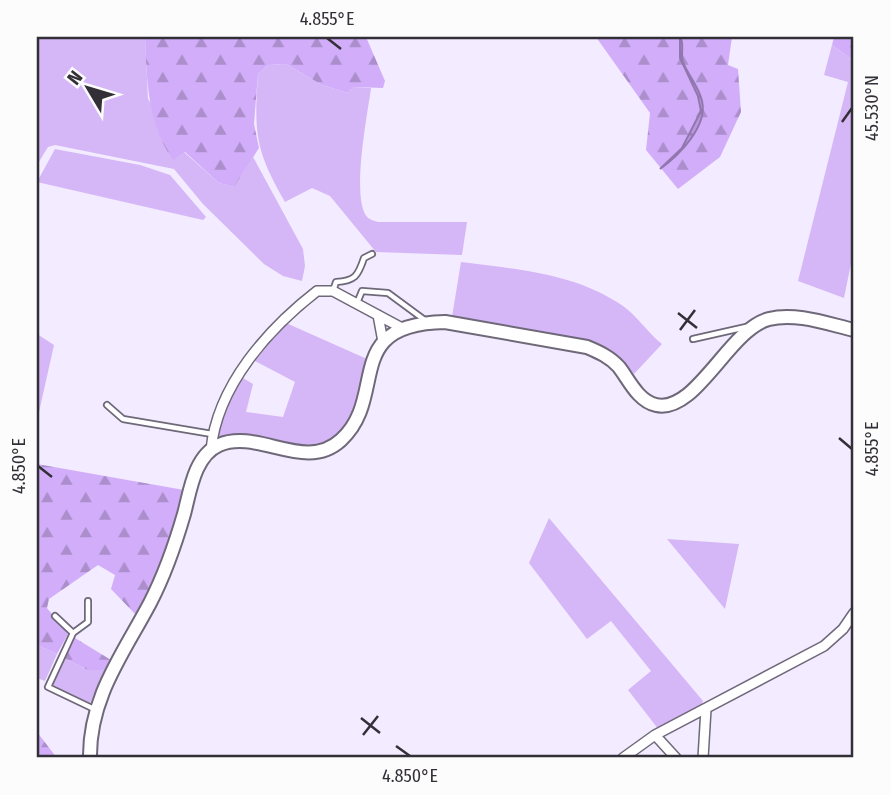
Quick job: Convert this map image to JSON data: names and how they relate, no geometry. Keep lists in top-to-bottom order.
{
  "north": "top left",
  "coordinates": ["4.855°E", "45.530°N", "4.850°E"]
}
